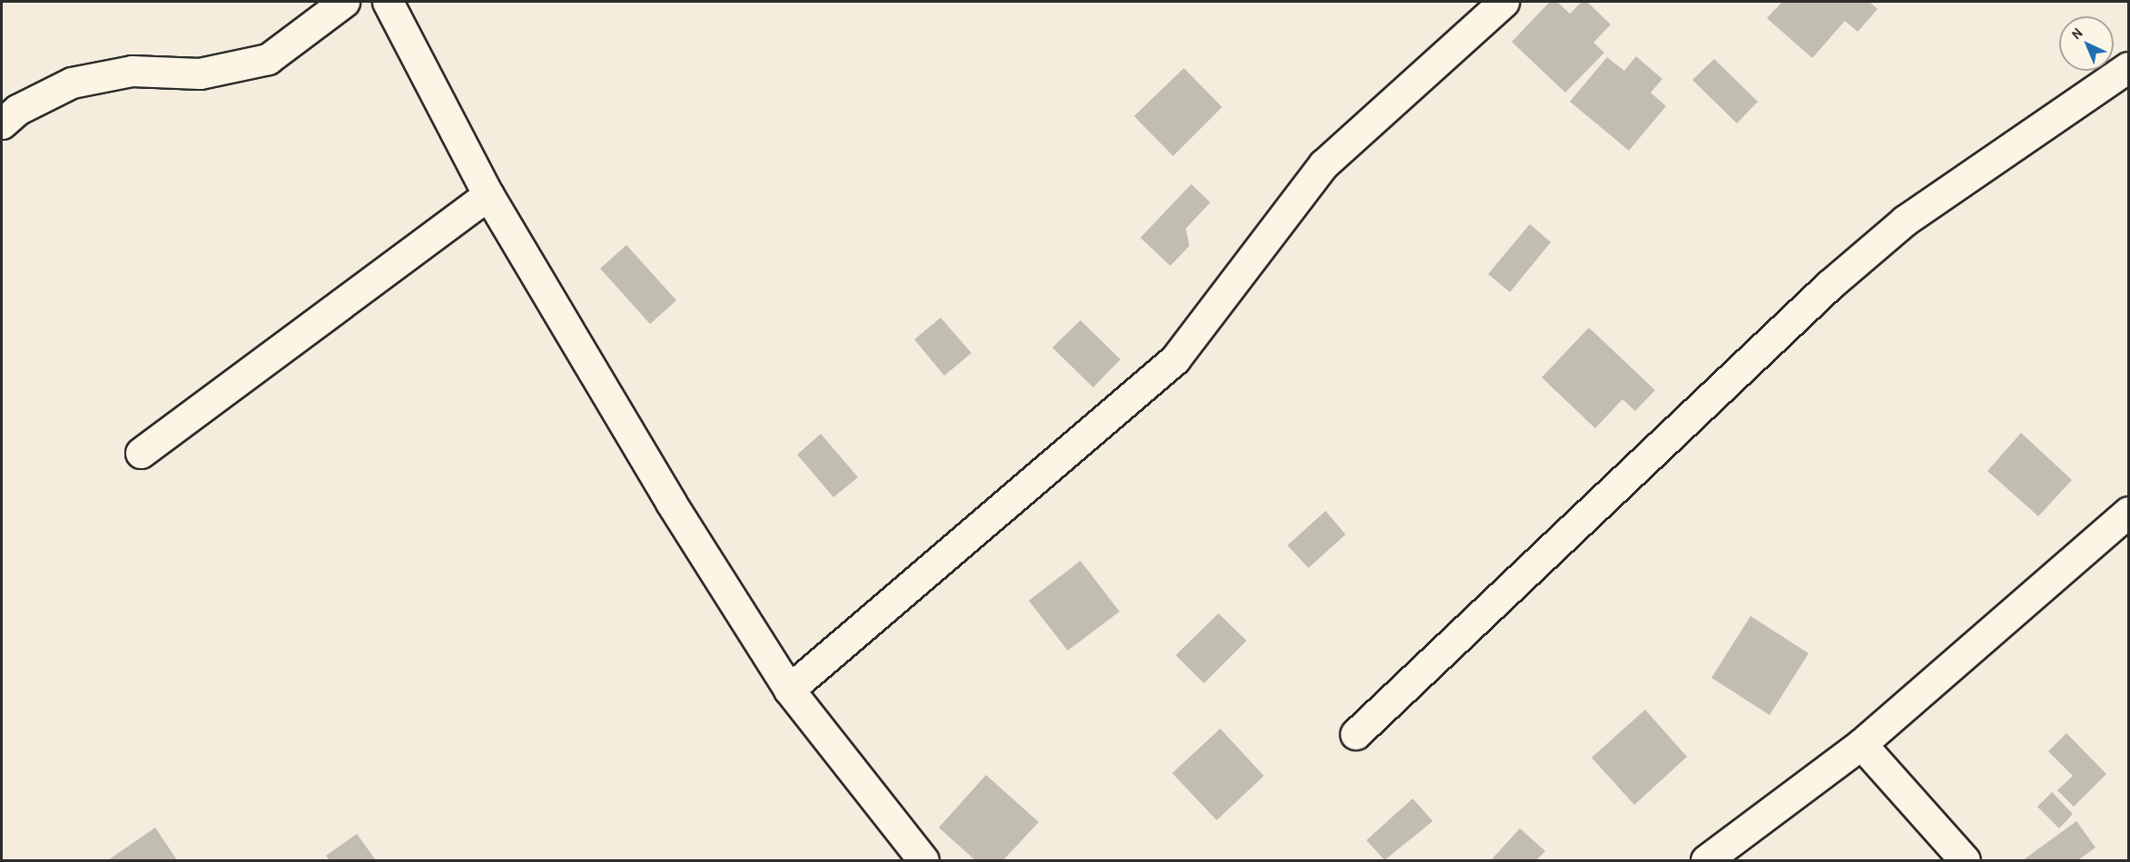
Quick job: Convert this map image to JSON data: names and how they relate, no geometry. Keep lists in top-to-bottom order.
{
  "north": "top left"
}
